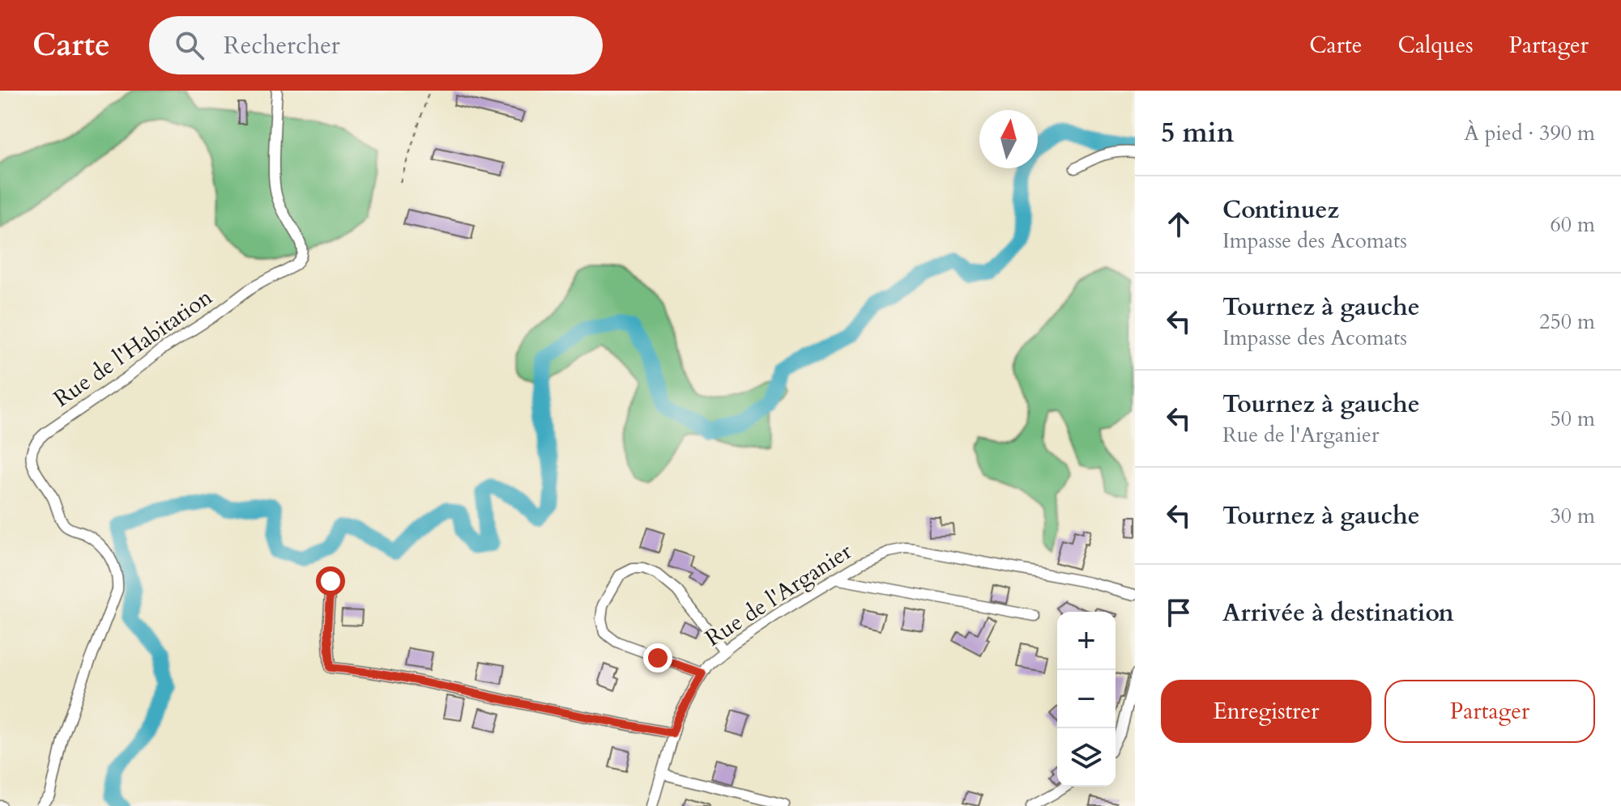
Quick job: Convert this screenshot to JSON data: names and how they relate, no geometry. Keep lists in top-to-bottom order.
{
  "streets": {
    "street": ["Rue de l'Habitation", "Rue de l'Arganier"]
  },
  "north": "top",
  "page": {
    "header": "Carte",
    "search": "Rechercher",
    "nav": ["Carte", "Calques", "Partager"],
    "heading": ["5 min", "À pied · 390 m"],
    "list": [
      ["Continuez", "Impasse des Acomats", "60 m"],
      ["Tournez à gauche", "Impasse des Acomats", "250 m"],
      ["Tournez à gauche", "Rue de l'Arganier", "50 m"],
      ["Tournez à gauche", "30 m"],
      "Arrivée à destination"
    ],
    "map_buttons": ["+", "−"],
    "buttons": ["Enregistrer", "Partager"]
  }
}
